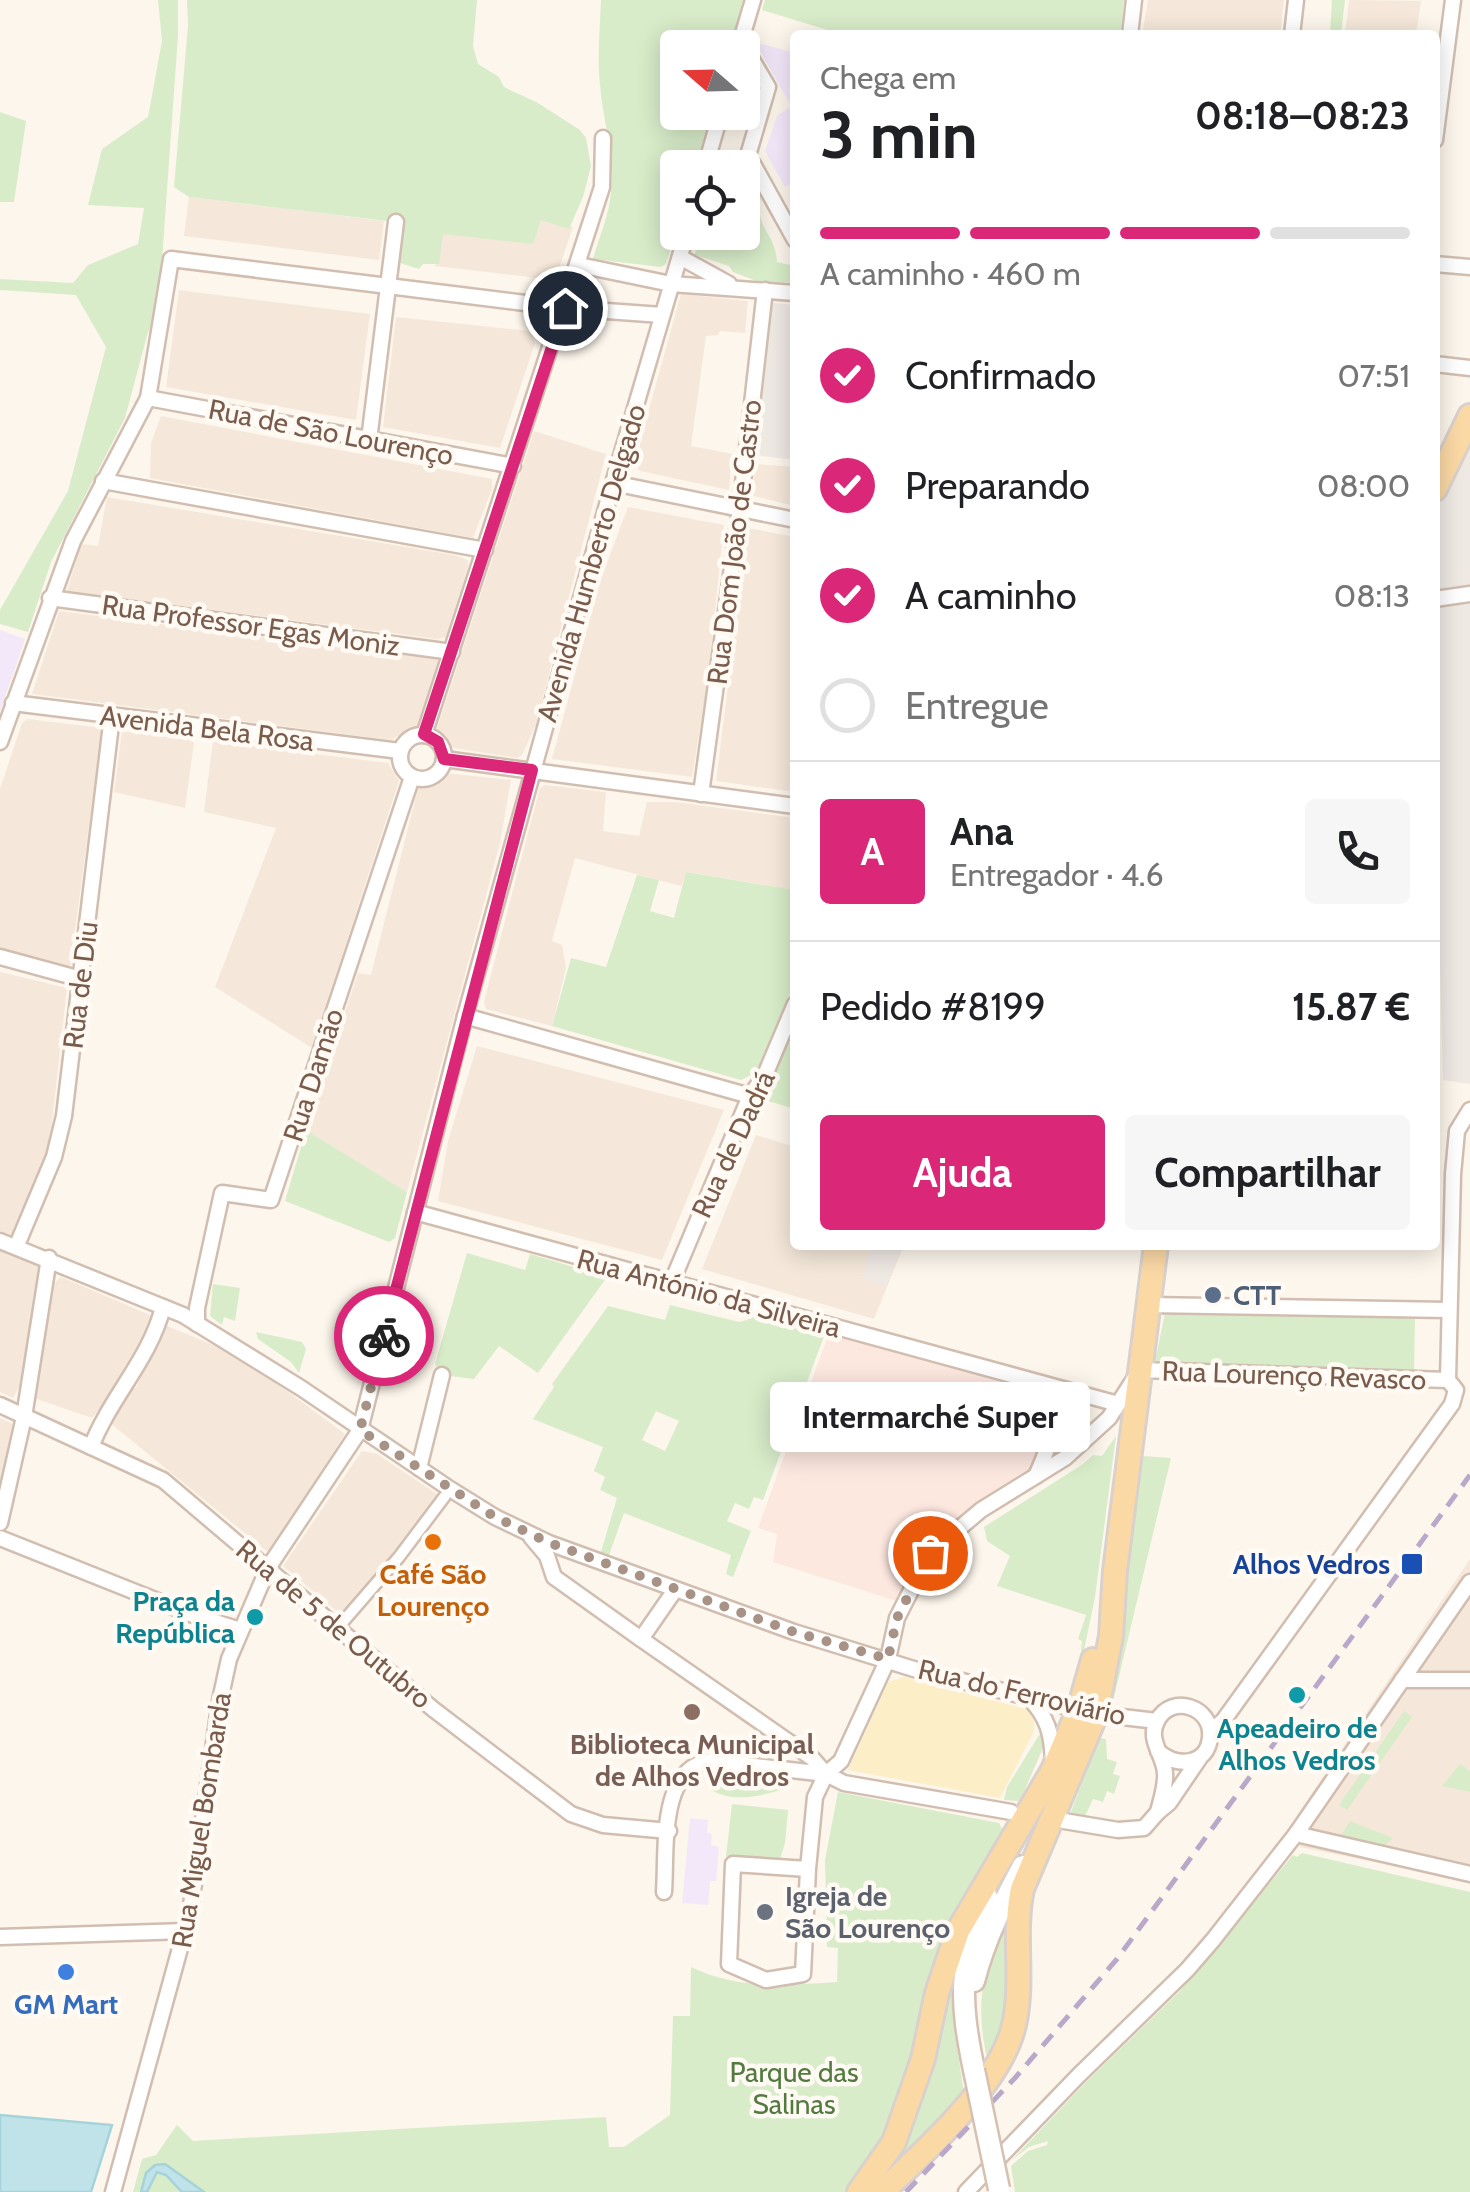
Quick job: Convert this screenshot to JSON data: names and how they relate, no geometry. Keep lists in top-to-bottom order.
{
  "streets": {
    "street": [
      "Rua de São Lourenço",
      "Rua Dom João de Castro",
      "Avenida Humberto Delgado",
      "Rua Professor Egas Moniz",
      "Avenida Bela Rosa",
      "Rua de Diu",
      "Rua Damão",
      "Rua de Dadrá",
      "Rua António da Silveira",
      "Rua Lourenço Revasco",
      "Rua de 5 de Outubro",
      "Rua do Ferroviário",
      "Rua Miguel Bombarda"
    ]
  },
  "crossings": [
    ["Avenida Humberto Delgado", "Rua António da Silveira"],
    ["Avenida Humberto Delgado", "Rua de 5 de Outubro"],
    ["Avenida Humberto Delgado", "Rua do Ferroviário"],
    ["Avenida Humberto Delgado", "Rua Miguel Bombarda"],
    ["Avenida Bela Rosa", "Rua de Diu"],
    ["Avenida Bela Rosa", "Rua Damão"],
    ["Rua de Diu", "Rua do Ferroviário"],
    ["Rua Damão", "Rua do Ferroviário"],
    ["Rua de Dadrá", "Rua António da Silveira"],
    ["Rua de 5 de Outubro", "Rua Miguel Bombarda"]
  ],
  "parks": ["Parque das Salinas"],
  "places": {
    "other": [
      "CTT",
      "Café São Lourenço",
      "Intermarché Super",
      "Praça da República",
      "Apeadeiro de Alhos Vedros",
      "Biblioteca Municipal de Alhos Vedros",
      "Igreja de São Lourenço",
      "GM Mart"
    ],
    "transit": ["Alhos Vedros"]
  },
  "north": "left",
  "page": {
    "heading": ["3 min", "Chega em", "08:18–08:23"],
    "panel": [
      "Ana",
      "Entregador · 4.6",
      "Pedido #8199",
      "15.87 €"
    ],
    "bar": "A caminho · 460 m",
    "list": [
      ["Confirmado", "07:51"],
      ["Preparando", "08:00"],
      ["A caminho", "08:13"],
      "Entregue"
    ],
    "round": "A",
    "buttons": ["Ajuda", "Compartilhar"],
    "bubble": "Intermarché Super"
  }
}
